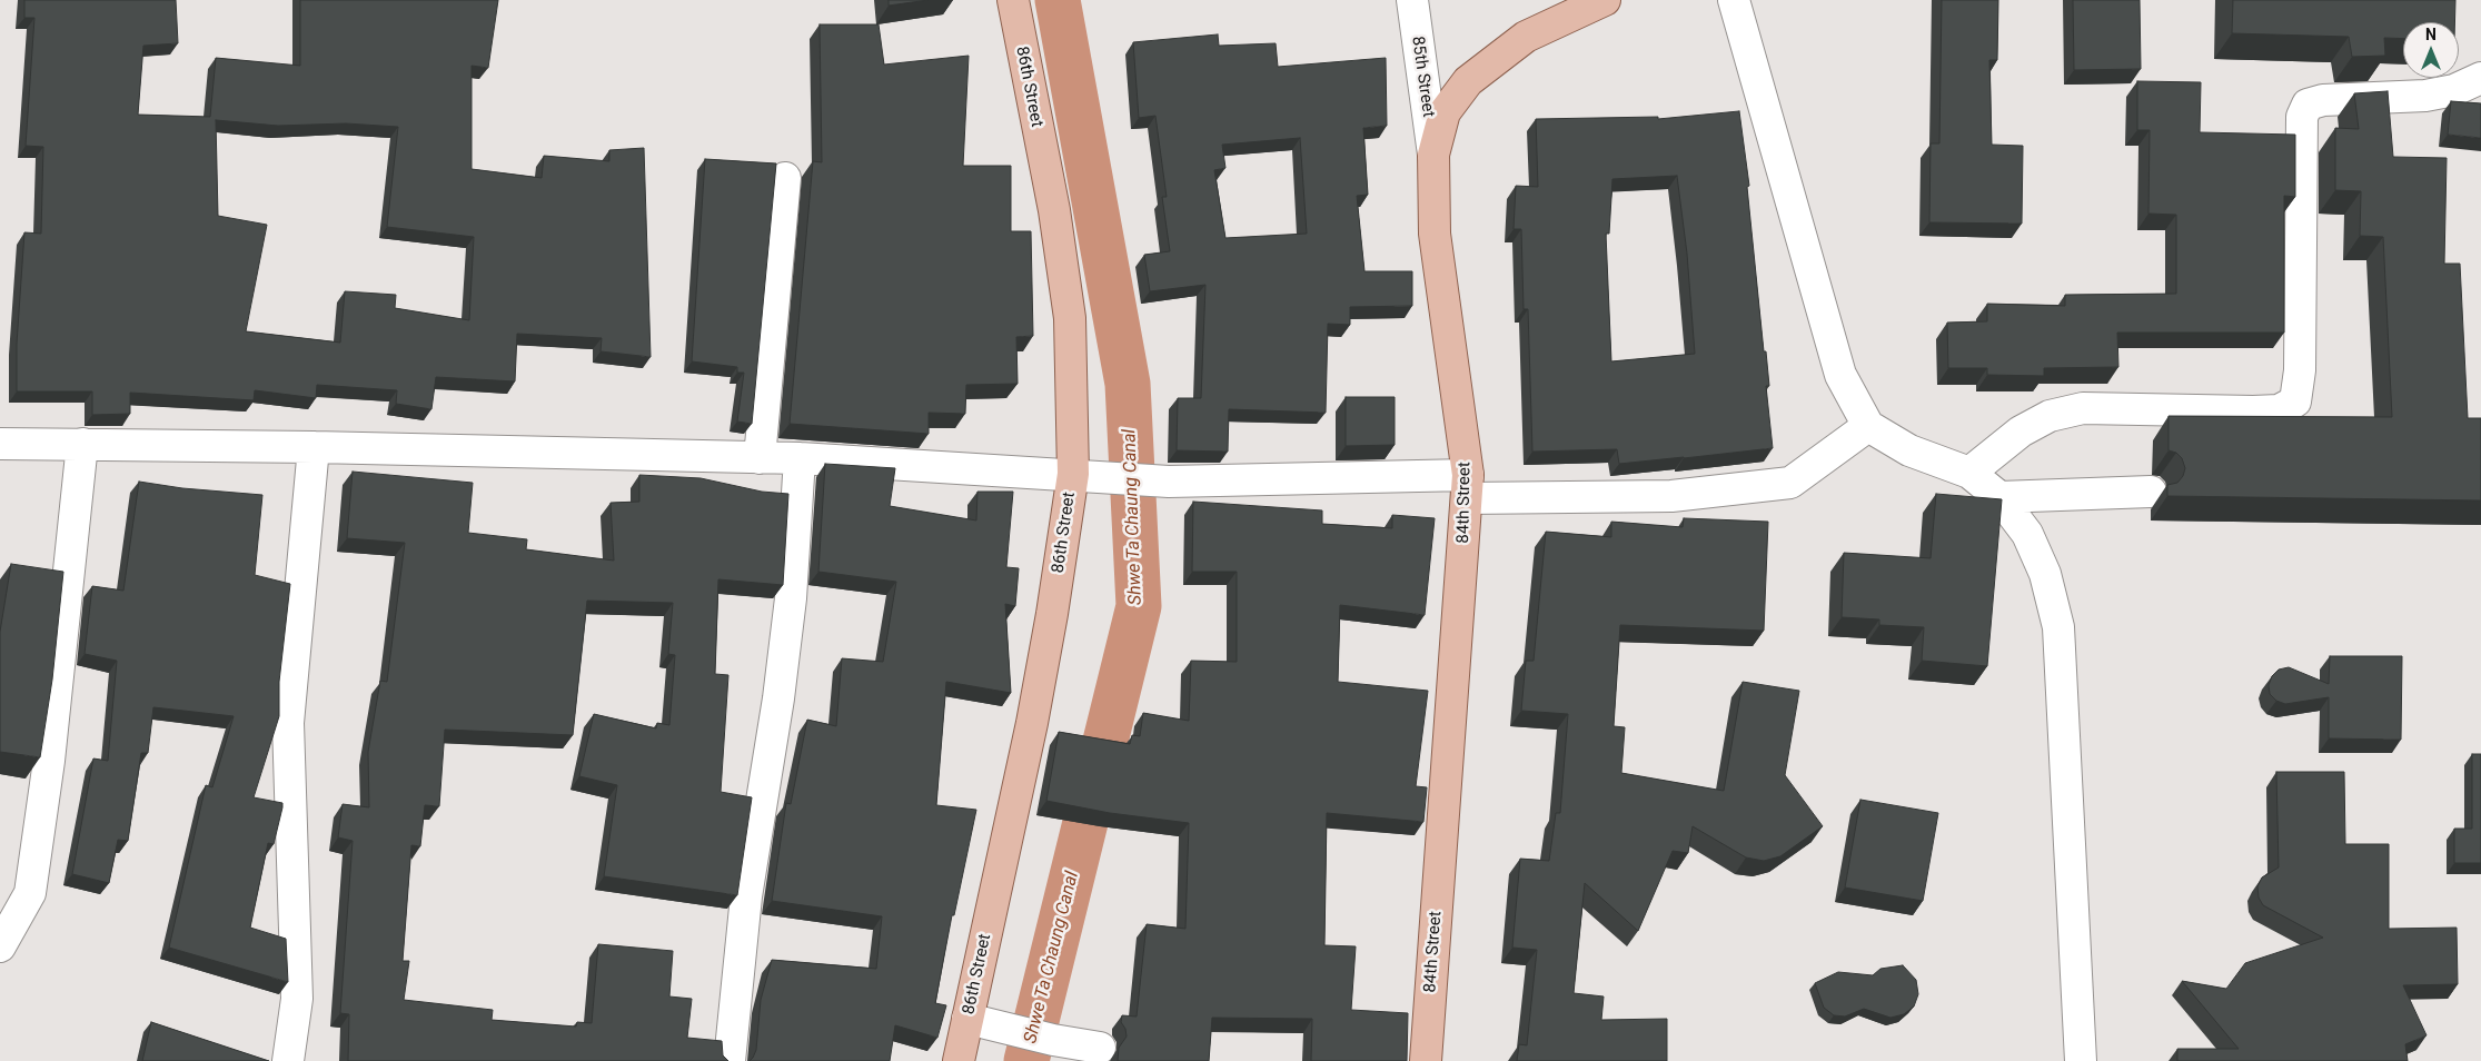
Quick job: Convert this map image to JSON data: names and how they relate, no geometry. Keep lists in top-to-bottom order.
{
  "streets": {
    "main road": ["86th Street", "84th Street"],
    "street": ["85th Street"]
  },
  "crossings": [
    ["85th Street", "84th Street"]
  ],
  "water": ["Shwe Ta Chaung Canal"],
  "north": "top"
}
